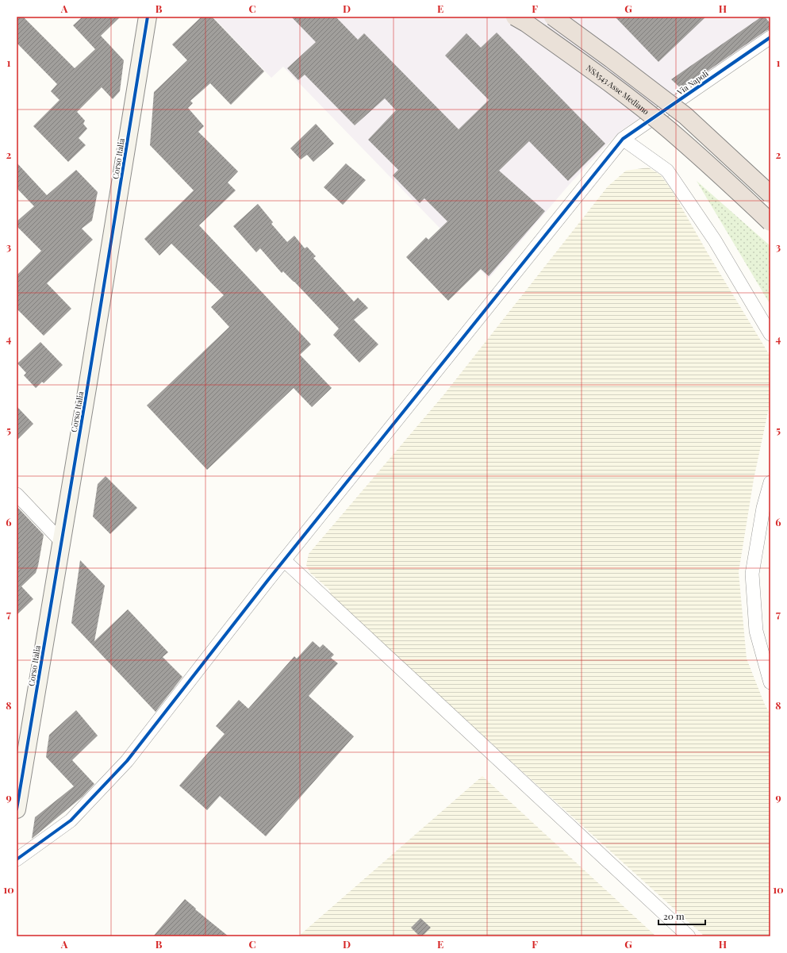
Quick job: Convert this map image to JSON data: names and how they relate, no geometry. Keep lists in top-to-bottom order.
{
  "streets": {
    "highway": ["NSA543 Asse Mediano"],
    "street": ["Via Napoli", "Corso Italia"]
  },
  "scale_bar": "20 m",
  "grid": {
    "columns": [
      "A",
      "B",
      "C",
      "D",
      "E",
      "F",
      "G",
      "H"
    ],
    "rows": [
      "1",
      "2",
      "3",
      "4",
      "5",
      "6",
      "7",
      "8",
      "9",
      "10"
    ]
  }
}
